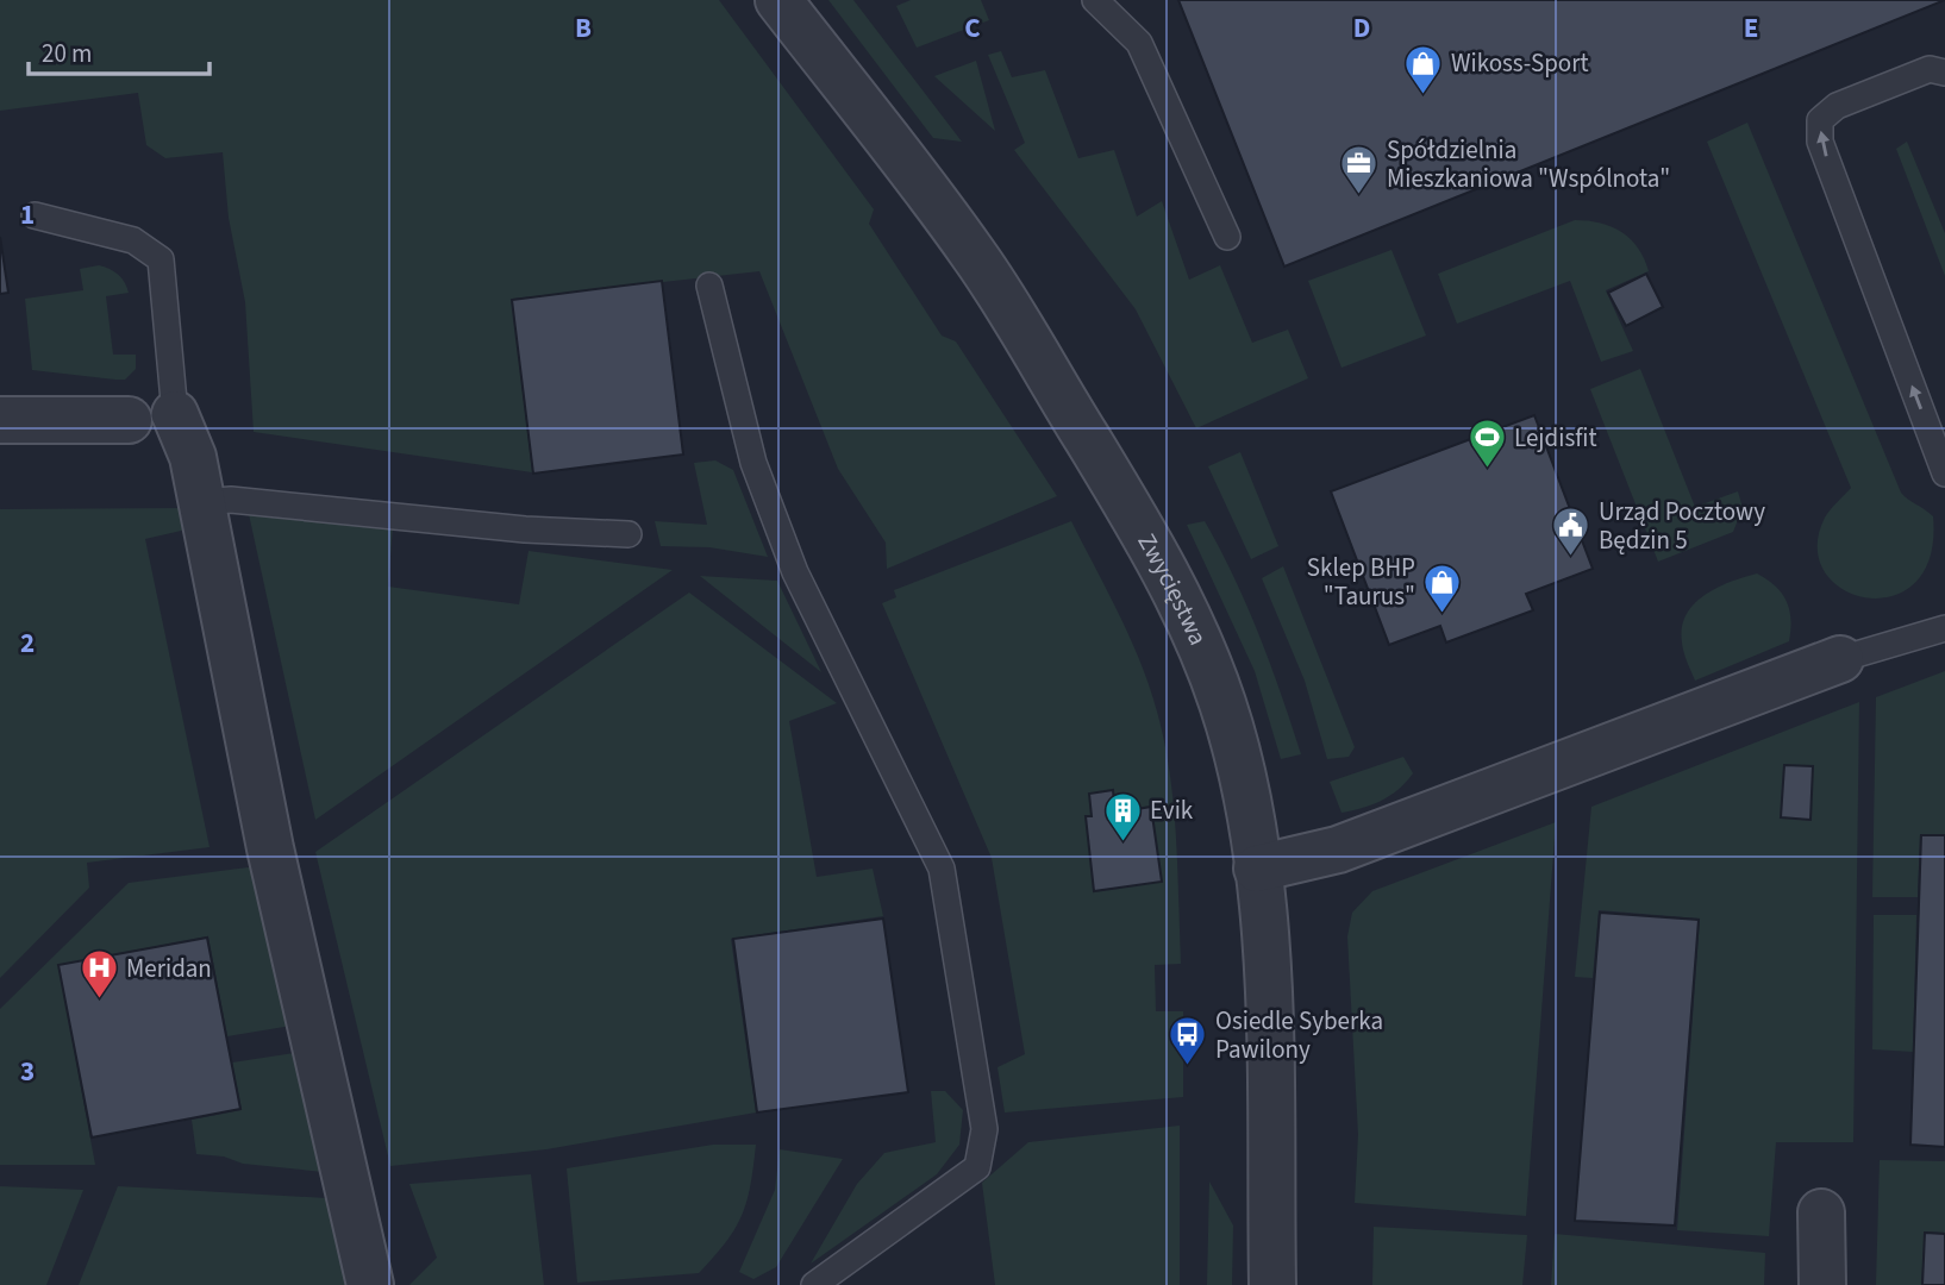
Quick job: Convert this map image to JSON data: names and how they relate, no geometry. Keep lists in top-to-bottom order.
{
  "streets": {
    "street": ["Zwycięstwa"]
  },
  "places": {
    "shop": ["Wikoss-Sport", "Sklep BHP \"Taurus\""],
    "office": ["Spółdzielnia Mieszkaniowa \"Wspólnota\""],
    "sports": ["Lejdisfit"],
    "public building": ["Urząd Pocztowy Będzin 5"],
    "building": ["Evik"],
    "hospital": ["Meridan"],
    "bus stop": ["Osiedle Syberka Pawilony"]
  },
  "scale_bar": "20 m",
  "grid": {
    "columns": [
      "B",
      "C",
      "D",
      "E"
    ],
    "rows": ["1", "2", "3"]
  }
}
